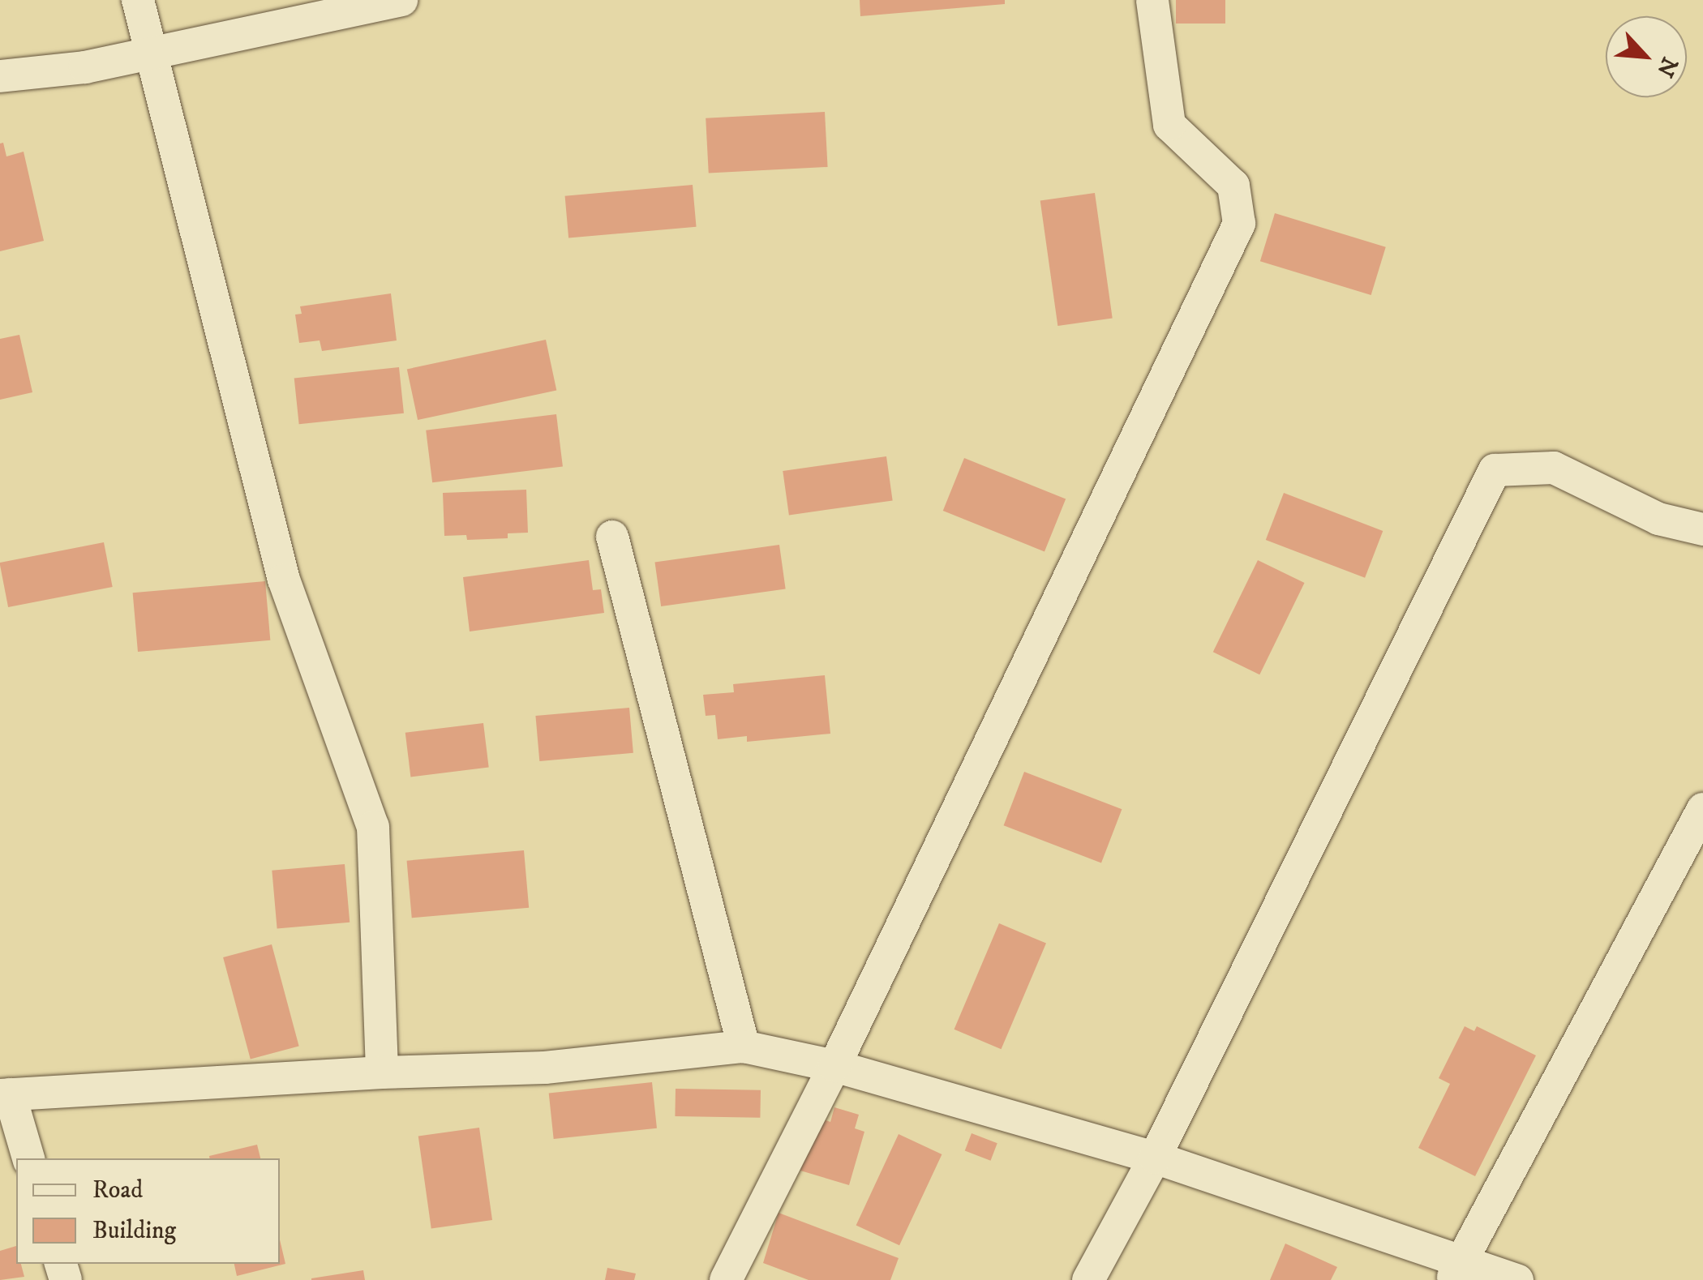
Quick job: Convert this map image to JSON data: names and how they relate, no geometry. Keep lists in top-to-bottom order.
{
  "legend": ["Road", "Building"],
  "north": "bottom right"
}
